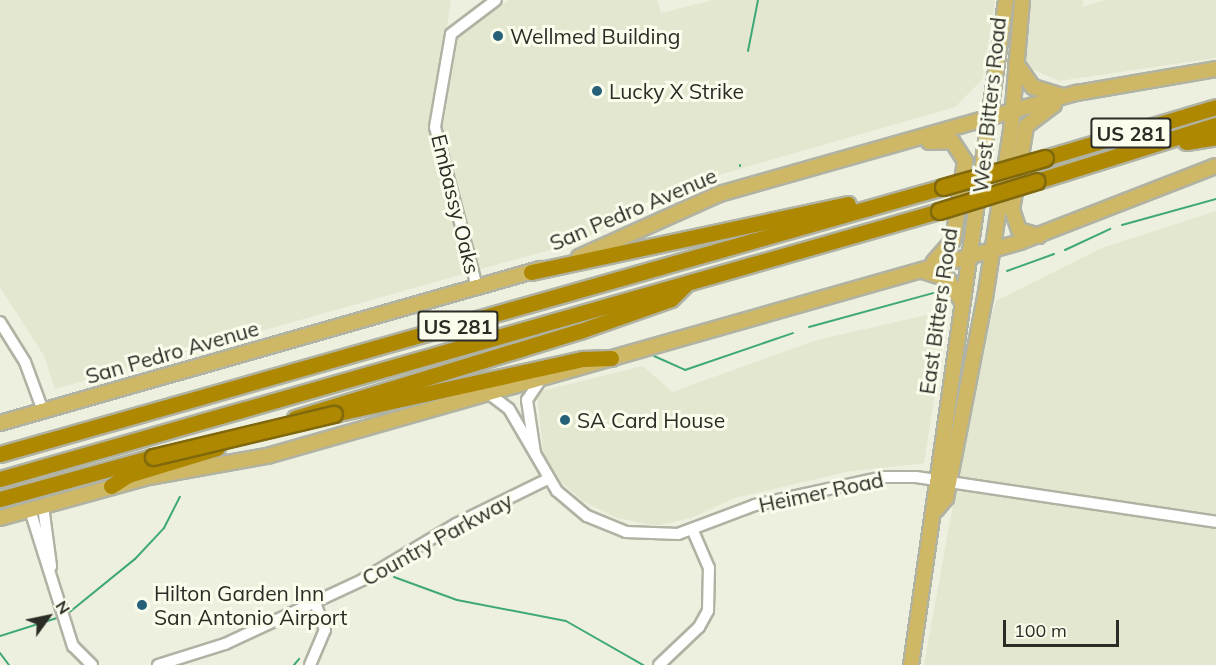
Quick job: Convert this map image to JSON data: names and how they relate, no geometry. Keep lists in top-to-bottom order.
{
  "streets": {
    "highway": ["US 281"],
    "main road": ["West Bitters Road", "San Pedro Avenue", "East Bitters Road"],
    "street": ["Embassy Oaks", "Heimer Road", "Country Parkway"]
  },
  "crossings": [
    ["West Bitters Road", "San Pedro Avenue"],
    ["West Bitters Road", "East Bitters Road"],
    ["Embassy Oaks", "San Pedro Avenue"],
    ["San Pedro Avenue", "East Bitters Road"],
    ["East Bitters Road", "Heimer Road"],
    ["Heimer Road", "Country Parkway"]
  ],
  "places": [
    "Wellmed Building",
    "Lucky X Strike",
    "SA Card House",
    "Hilton Garden Inn San Antonio Airport"
  ],
  "scale_bar": "100 m",
  "north": "top right"
}
